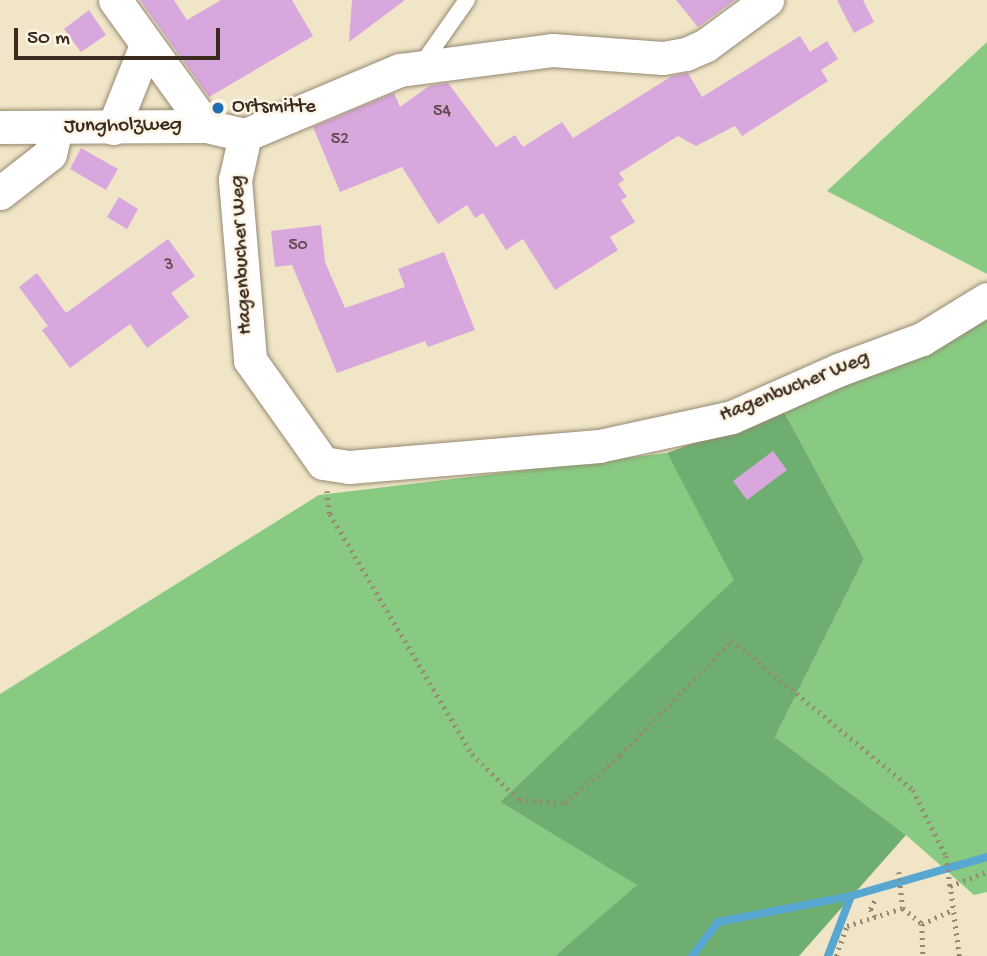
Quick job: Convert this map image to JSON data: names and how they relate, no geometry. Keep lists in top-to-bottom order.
{
  "streets": {
    "street": ["Jungholzweg", "Hagenbucher Weg"]
  },
  "crossings": [
    ["Jungholzweg", "Hagenbucher Weg"]
  ],
  "places": ["Ortsmitte"],
  "house_numbers": [
    "54",
    "52",
    "50",
    "3"
  ],
  "scale_bar": "50 m"
}
